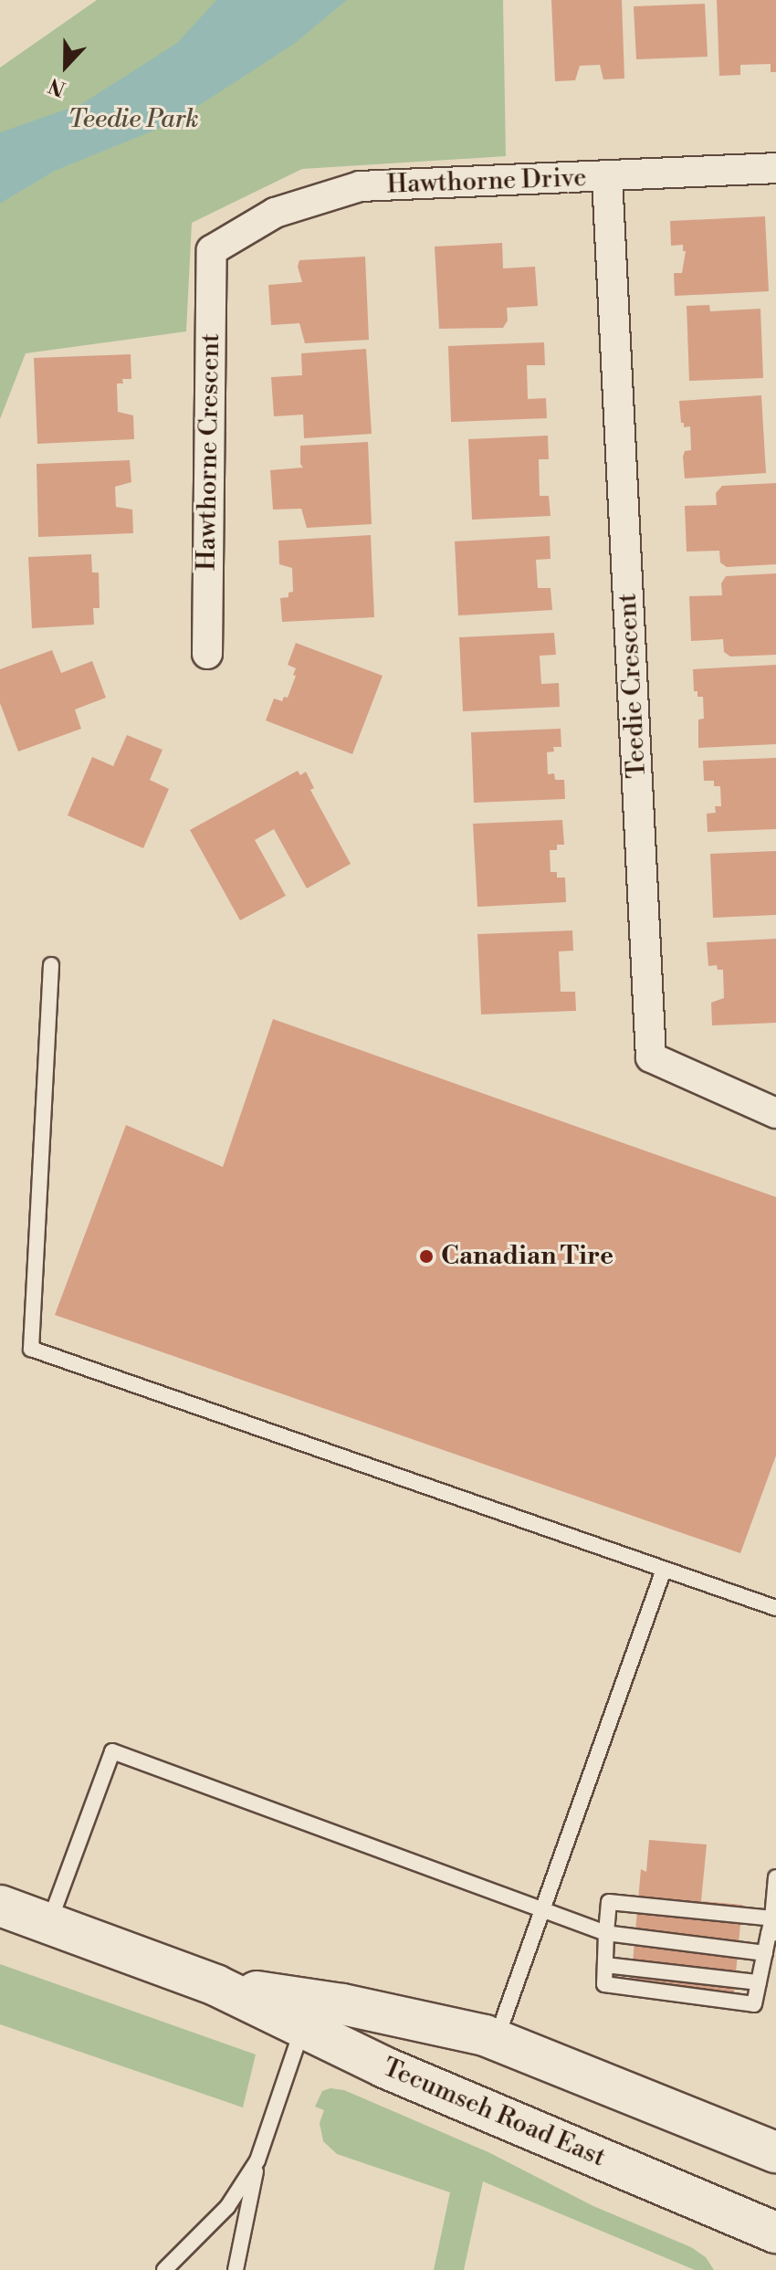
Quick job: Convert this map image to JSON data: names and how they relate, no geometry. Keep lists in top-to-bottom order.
{
  "streets": {
    "main road": ["Tecumseh Road East"],
    "street": ["Hawthorne Drive", "Hawthorne Crescent", "Teedie Crescent"]
  },
  "crossings": [
    ["Hawthorne Drive", "Hawthorne Crescent"],
    ["Hawthorne Drive", "Teedie Crescent"]
  ],
  "parks": ["Teedie Park"],
  "places": ["Canadian Tire"],
  "north": "bottom"
}
